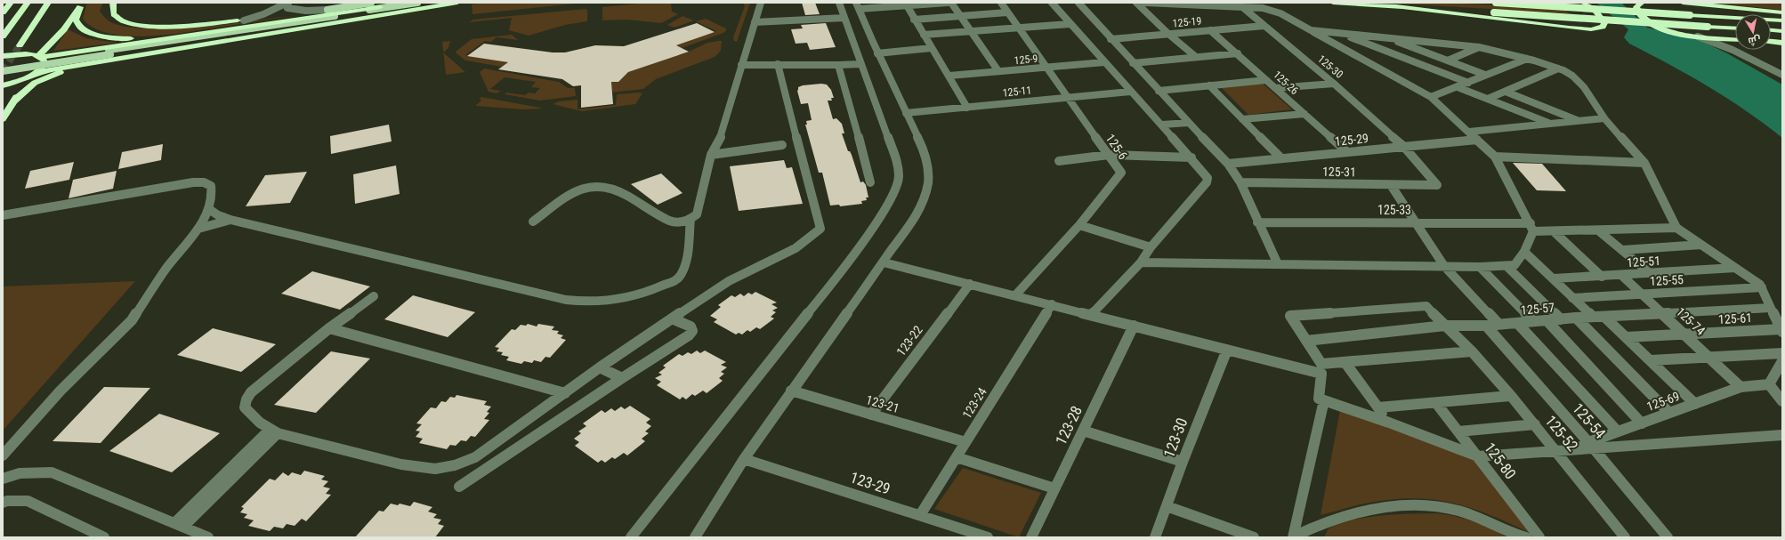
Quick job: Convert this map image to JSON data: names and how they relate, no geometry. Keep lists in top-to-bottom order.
{
  "streets": {
    "street": [
      "125-19",
      "125-9",
      "125-30",
      "125-26",
      "125-11",
      "125-29",
      "125-6",
      "125-31",
      "125-33",
      "125-51",
      "125-55",
      "125-57",
      "125-61",
      "125-74",
      "123-22",
      "125-69",
      "123-24",
      "123-21",
      "125-54",
      "123-28",
      "125-52",
      "123-30",
      "125-80",
      "123-29"
    ]
  },
  "crossings": [
    ["125-19", "125-30"],
    ["125-19", "125-26"],
    ["125-9", "125-6"],
    ["125-30", "125-29"],
    ["125-30", "125-31"],
    ["125-26", "125-29"],
    ["125-11", "125-6"],
    ["125-51", "125-74"],
    ["125-55", "125-74"],
    ["125-57", "125-74"],
    ["125-57", "125-54"],
    ["125-57", "125-52"],
    ["125-61", "125-74"],
    ["125-74", "125-69"],
    ["123-22", "123-21"],
    ["125-69", "125-54"],
    ["125-69", "125-52"],
    ["125-69", "125-80"],
    ["123-24", "123-21"],
    ["123-24", "123-29"]
  ],
  "north": "bottom"
}
